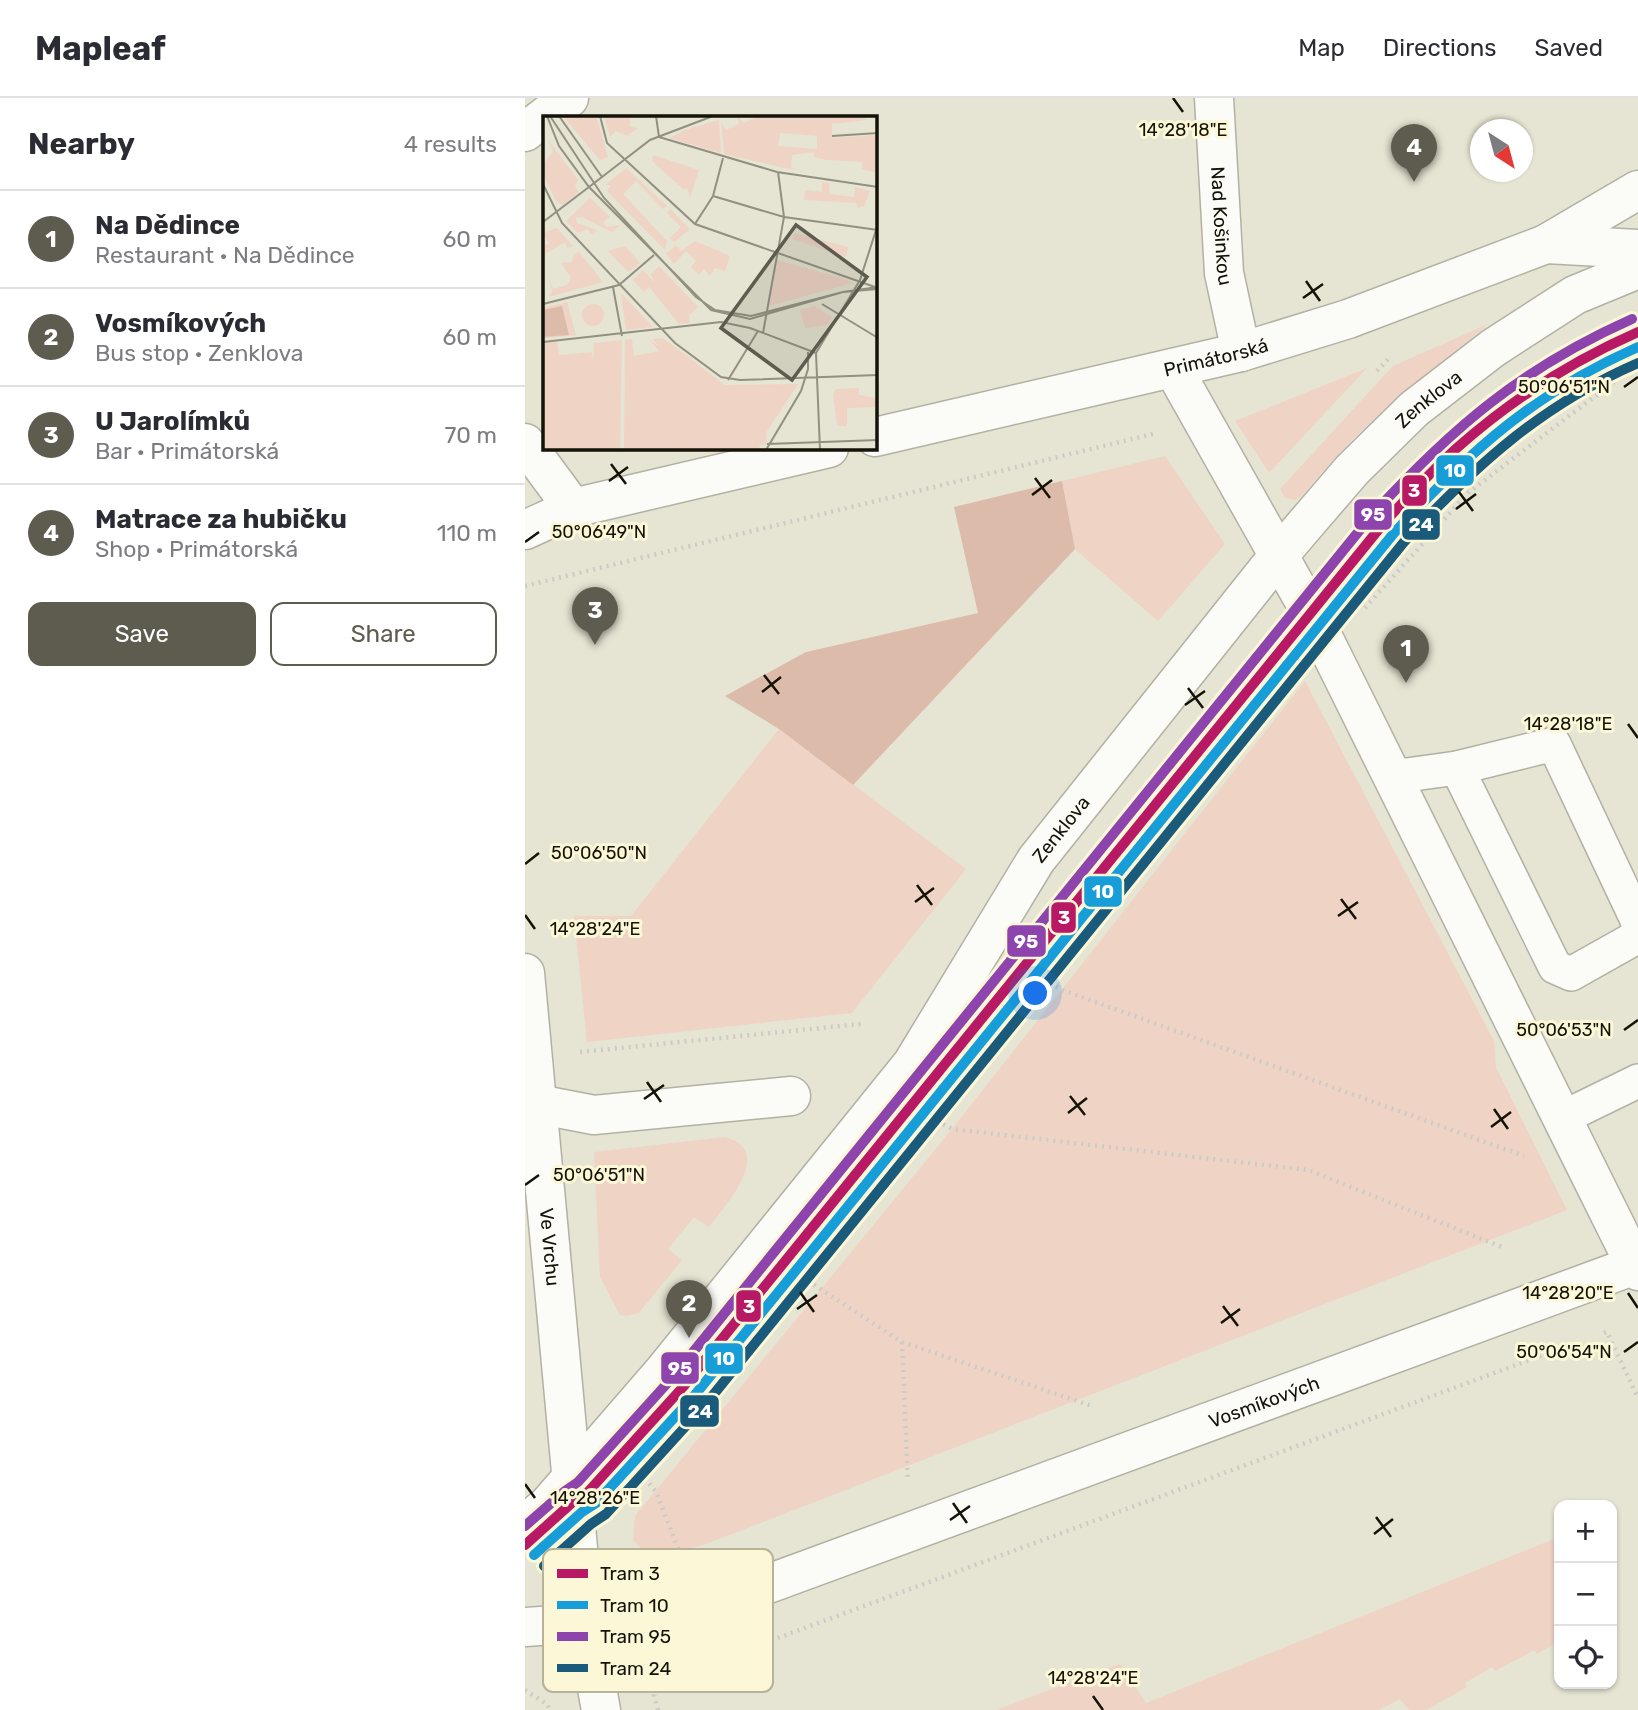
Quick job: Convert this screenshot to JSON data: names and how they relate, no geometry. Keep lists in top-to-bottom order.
{
  "streets": {
    "street": [
      "Nad Košinkou",
      "Primátorská",
      "Zenklova",
      "Ve Vrchu",
      "Vosmíkových"
    ]
  },
  "crossings": [
    ["Nad Košinkou", "Primátorská"],
    ["Zenklova", "Ve Vrchu"]
  ],
  "lines": [
    "tram line 95",
    "tram line 3",
    "tram line 10",
    "tram line 24"
  ],
  "legend": [
    "Tram 3",
    "Tram 10",
    "Tram 95",
    "Tram 24"
  ],
  "north": "bottom right",
  "page": {
    "header": "Mapleaf",
    "nav": ["Map", "Directions", "Saved"],
    "heading": ["Nearby", "4 results"],
    "pins": [
      "4",
      "3",
      "1",
      "2"
    ],
    "list": [
      {
        "mark": "1",
        "name": "Na Dědince",
        "note": "Restaurant · Na Dědince",
        "value": "60 m"
      },
      {
        "mark": "2",
        "name": "Vosmíkových",
        "note": "Bus stop · Zenklova",
        "value": "60 m"
      },
      {
        "mark": "3",
        "name": "U Jarolímků",
        "note": "Bar · Primátorská",
        "value": "70 m"
      },
      {
        "mark": "4",
        "name": "Matrace za hubičku",
        "note": "Shop · Primátorská",
        "value": "110 m"
      }
    ],
    "buttons": ["Save", "Share"],
    "map_buttons": ["+", "−"]
  },
  "coordinates": [
    "14°28'18\"E",
    "50°06'51\"N",
    "50°06'49\"N",
    "50°06'50\"N",
    "14°28'24\"E",
    "50°06'53\"N",
    "14°28'20\"E",
    "50°06'54\"N",
    "14°28'26\"E"
  ]
}
